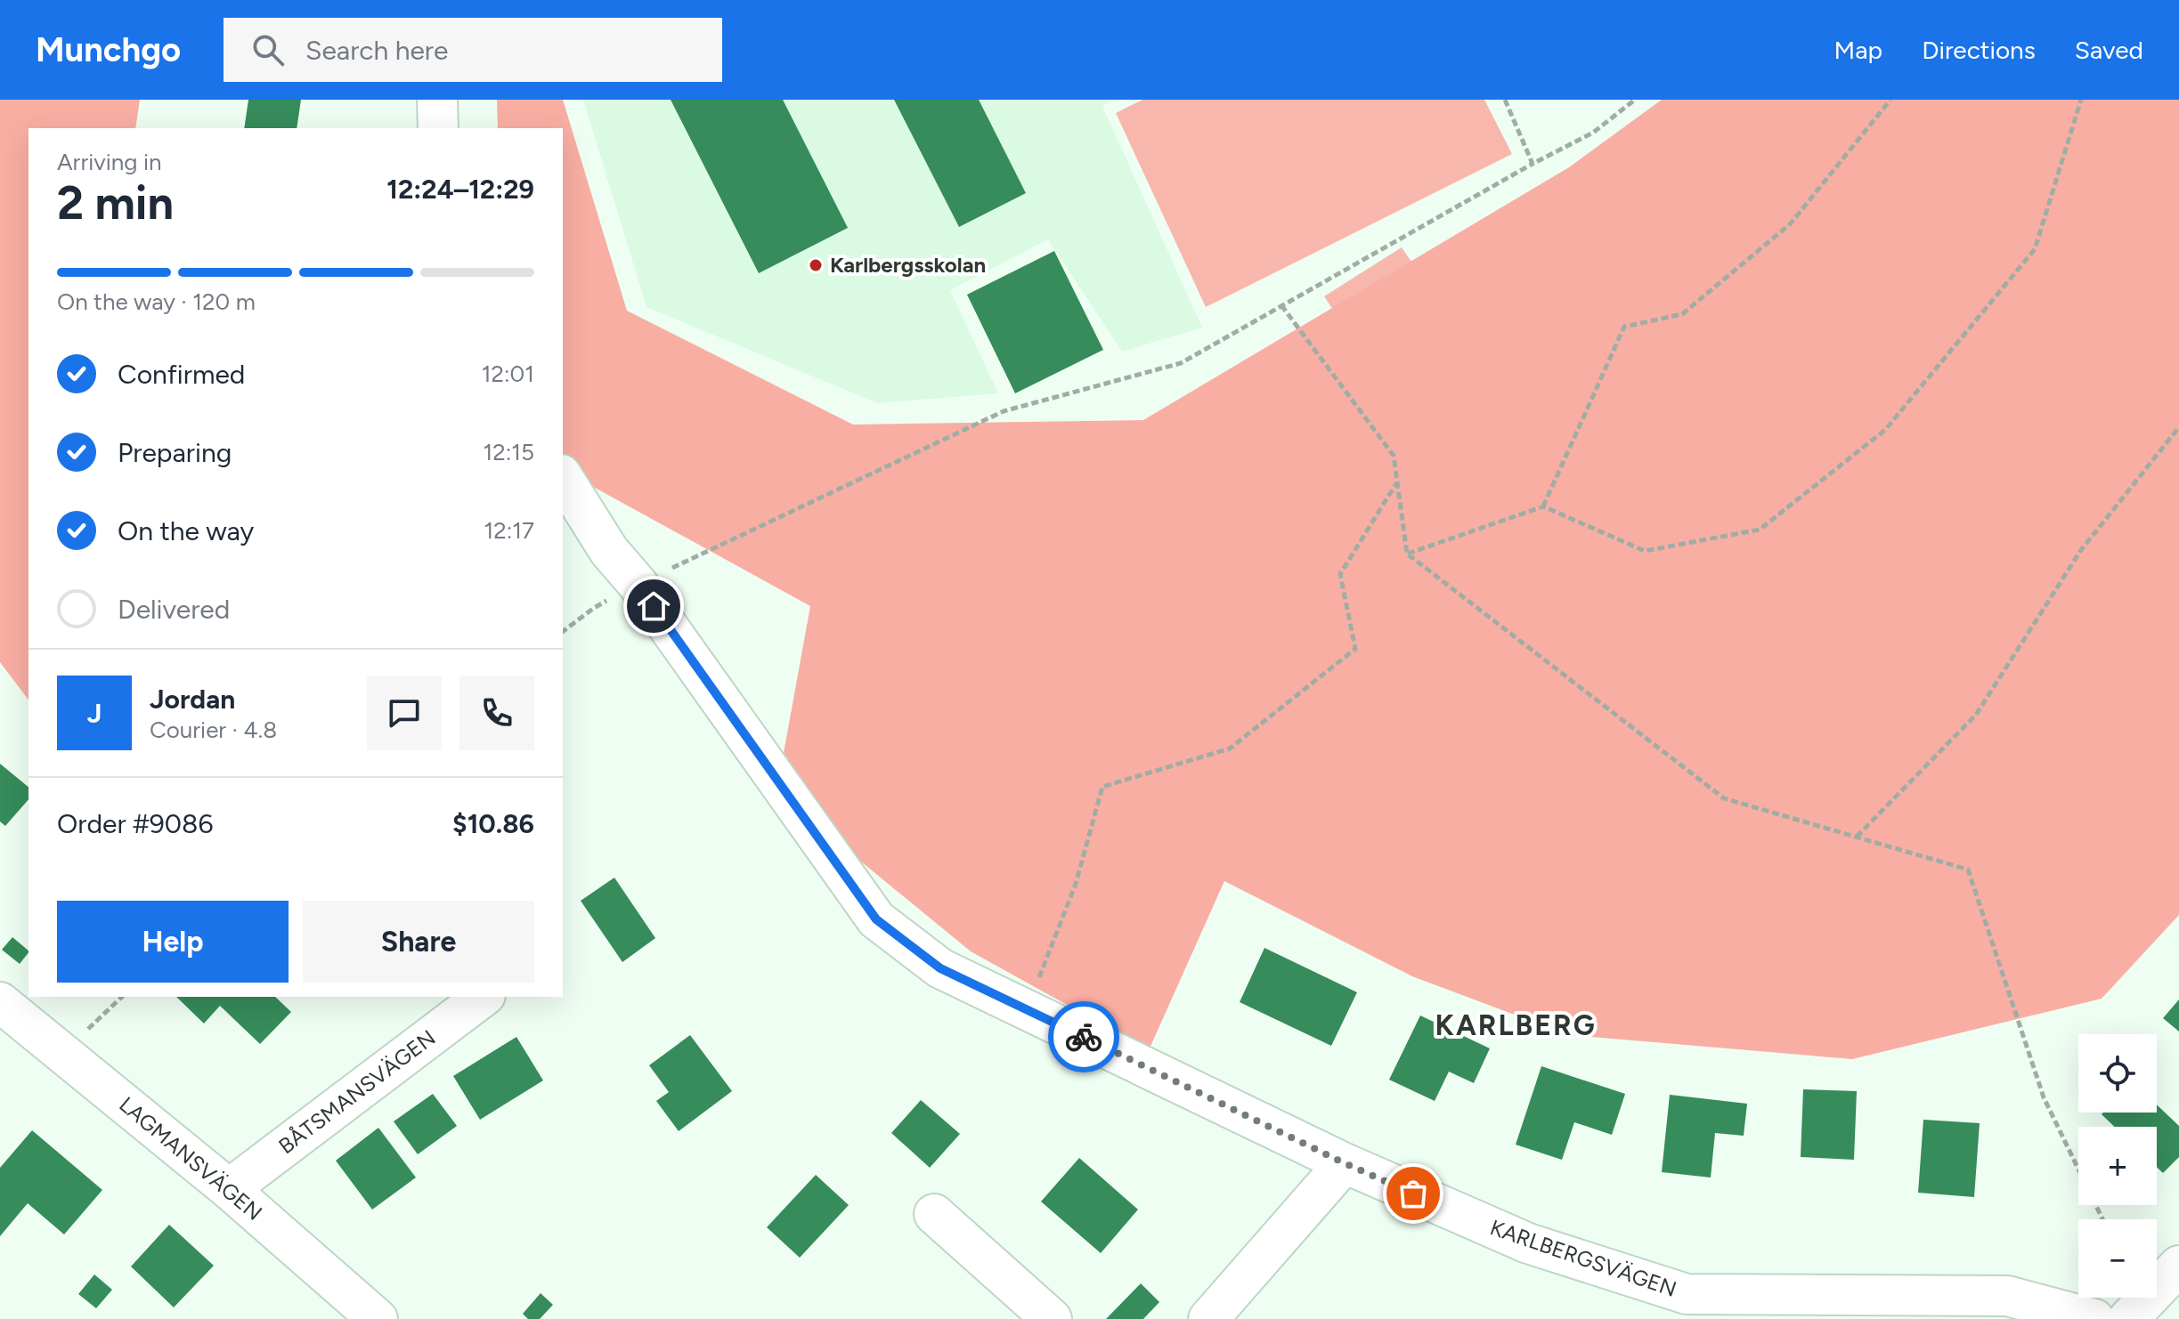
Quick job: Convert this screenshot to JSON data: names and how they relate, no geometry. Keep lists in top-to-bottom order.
{
  "streets": {
    "street": ["BÅTSMANSVÄGEN", "LAGMANSVÄGEN", "KARLBERGSVÄGEN"]
  },
  "crossings": [
    ["BÅTSMANSVÄGEN", "LAGMANSVÄGEN"]
  ],
  "districts": ["KARLBERG"],
  "places": ["Karlbergsskolan"],
  "page": {
    "header": "Munchgo",
    "search": "Search here",
    "nav": ["Map", "Directions", "Saved"],
    "heading": ["2 min", "Arriving in", "12:24–12:29"],
    "panel": [
      "Jordan",
      "Courier · 4.8",
      "Order #9086",
      "$10.86"
    ],
    "bar": "On the way · 120 m",
    "list": [
      ["Confirmed", "12:01"],
      ["Preparing", "12:15"],
      ["On the way", "12:17"],
      "Delivered"
    ],
    "round": "J",
    "buttons": ["Help", "Share"],
    "map_buttons": ["+", "−"]
  }
}
